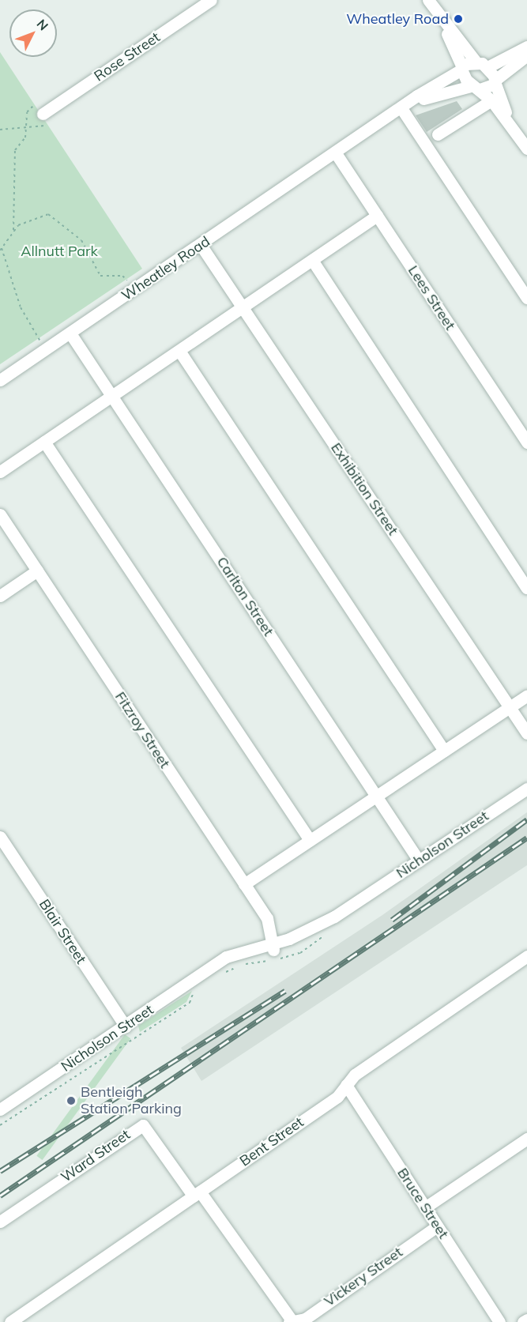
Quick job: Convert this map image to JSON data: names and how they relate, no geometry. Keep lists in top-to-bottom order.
{
  "streets": {
    "street": [
      "Rose Street",
      "Wheatley Road",
      "Lees Street",
      "Exhibition Street",
      "Carlton Street",
      "Fitzroy Street",
      "Nicholson Street",
      "Blair Street",
      "Bent Street",
      "Ward Street",
      "Bruce Street",
      "Vickery Street"
    ]
  },
  "crossings": [
    ["Wheatley Road", "Lees Street"],
    ["Wheatley Road", "Exhibition Street"],
    ["Wheatley Road", "Carlton Street"],
    ["Carlton Street", "Nicholson Street"],
    ["Fitzroy Street", "Nicholson Street"],
    ["Nicholson Street", "Blair Street"],
    ["Bent Street", "Ward Street"],
    ["Bent Street", "Bruce Street"],
    ["Ward Street", "Vickery Street"],
    ["Bruce Street", "Vickery Street"]
  ],
  "parks": ["Allnutt Park"],
  "places": ["Wheatley Road", "Bentleigh Station Parking"],
  "north": "top right"
}
